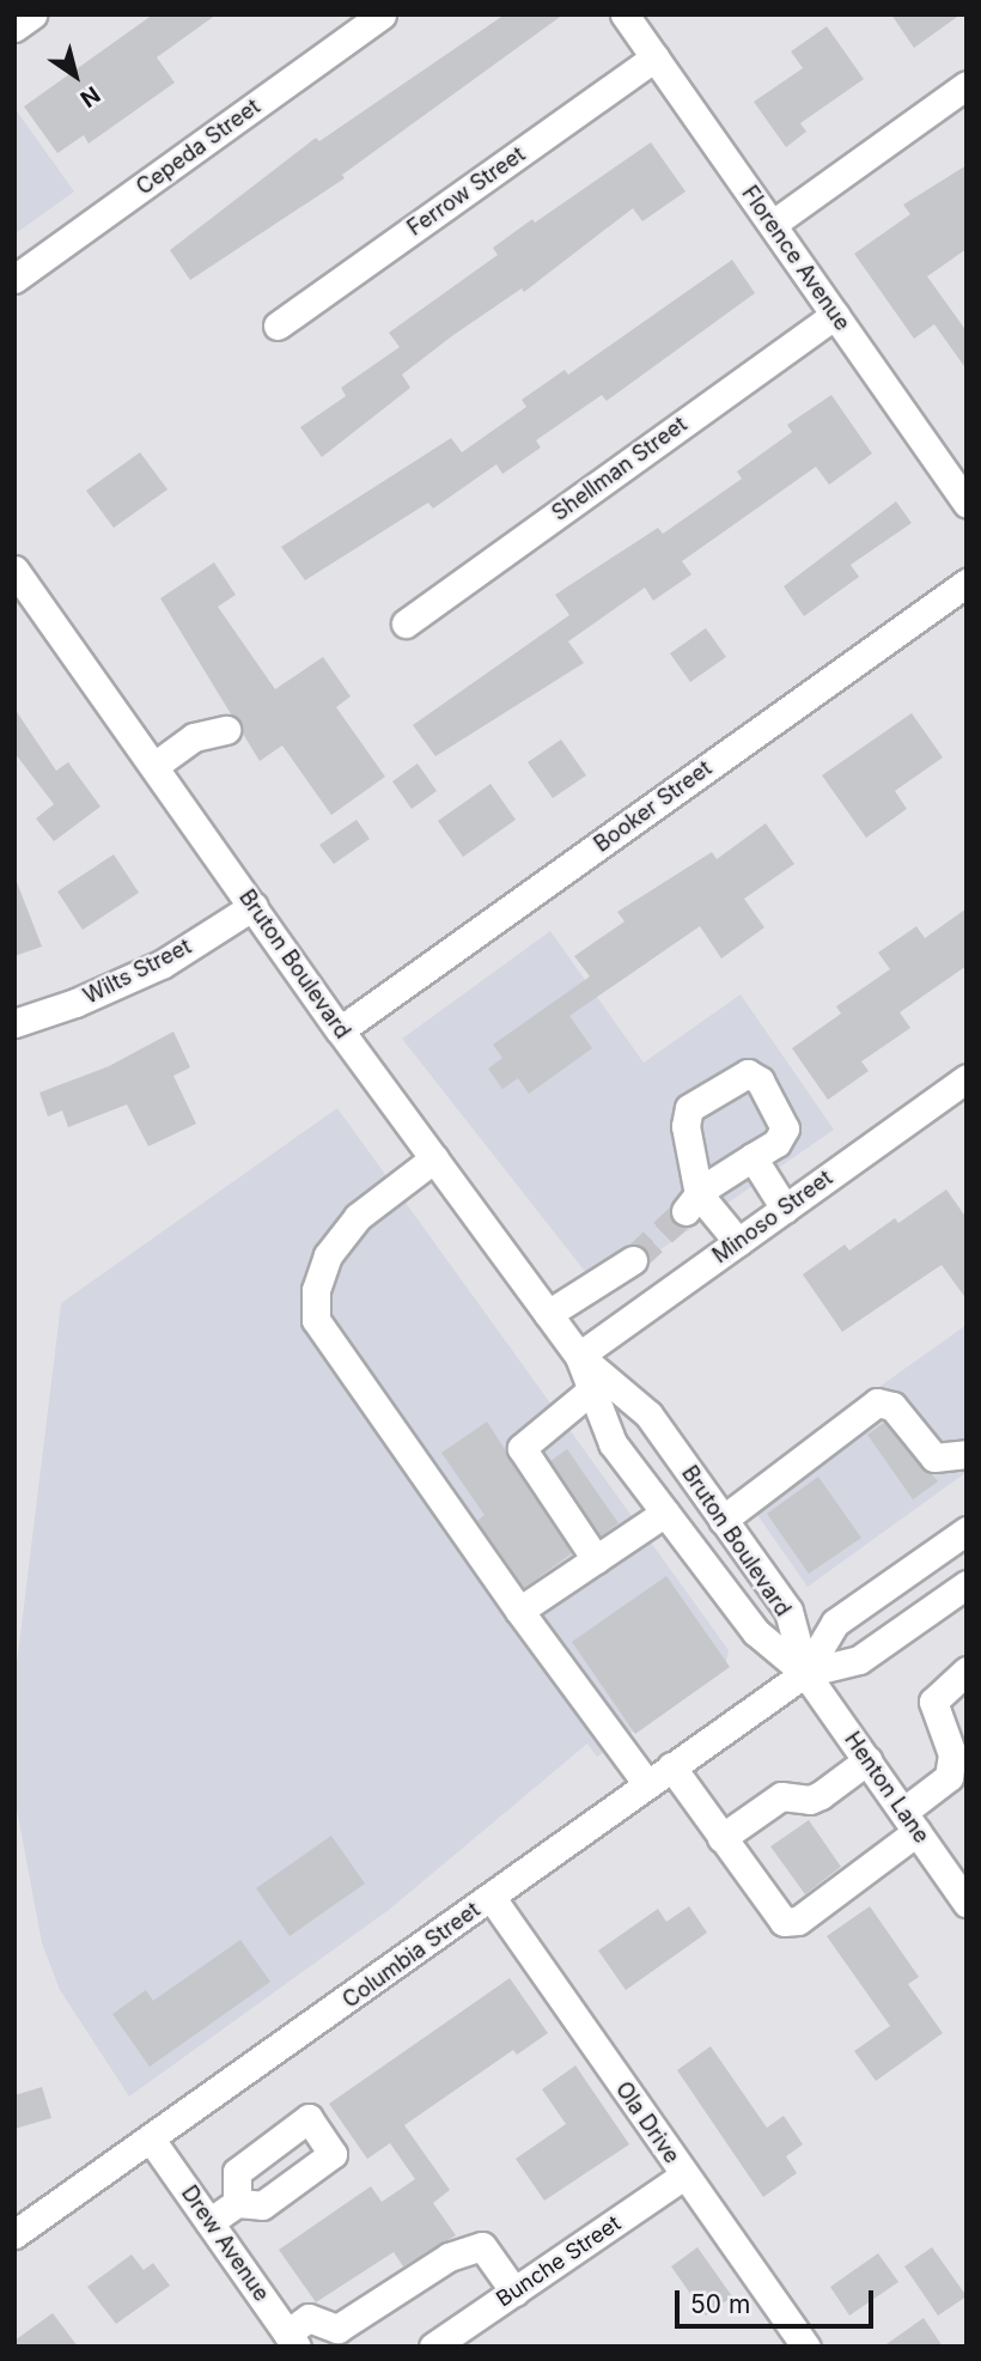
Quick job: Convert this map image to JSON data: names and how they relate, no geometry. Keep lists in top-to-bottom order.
{
  "streets": {
    "street": [
      "Cepeda Street",
      "Ferrow Street",
      "Florence Avenue",
      "Shellman Street",
      "Booker Street",
      "Bruton Boulevard",
      "Wilts Street",
      "Minoso Street",
      "Henton Lane",
      "Columbia Street",
      "Ola Drive",
      "Drew Avenue",
      "Bunche Street"
    ]
  },
  "crossings": [
    ["Ferrow Street", "Florence Avenue"],
    ["Florence Avenue", "Shellman Street"],
    ["Booker Street", "Bruton Boulevard"],
    ["Bruton Boulevard", "Wilts Street"],
    ["Bruton Boulevard", "Minoso Street"],
    ["Bruton Boulevard", "Henton Lane"],
    ["Bruton Boulevard", "Columbia Street"],
    ["Henton Lane", "Columbia Street"],
    ["Columbia Street", "Ola Drive"],
    ["Columbia Street", "Drew Avenue"],
    ["Ola Drive", "Bunche Street"]
  ],
  "scale_bar": "50 m",
  "north": "bottom right"
}
